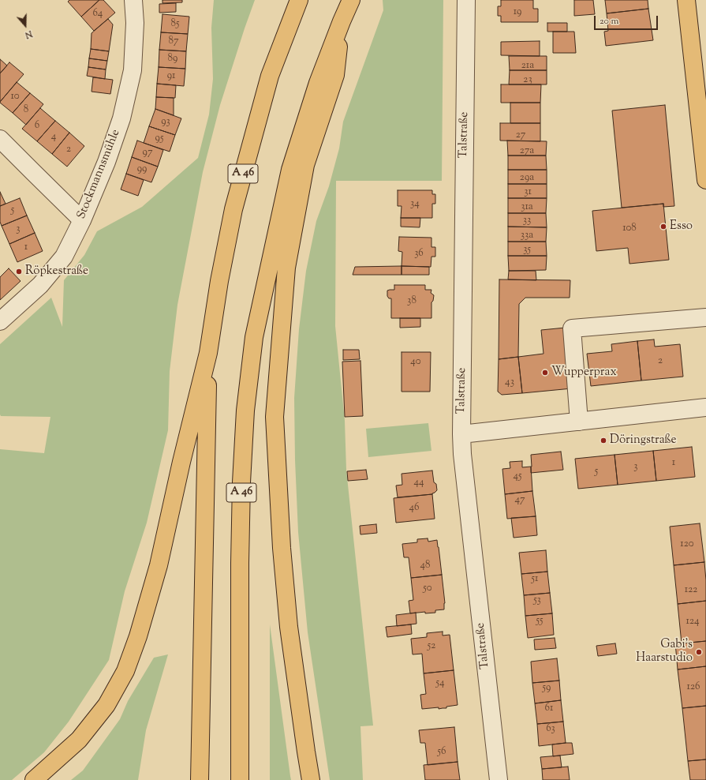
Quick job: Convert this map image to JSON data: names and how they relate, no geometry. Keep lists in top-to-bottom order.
{
  "streets": {
    "main road": ["A 46"],
    "street": ["Talstraße", "Stockmannsmühle"]
  },
  "places": [
    "Esso",
    "Röpkestraße",
    "Wupperprax",
    "Döringstraße",
    "Gabi's Haarstudio"
  ],
  "house_numbers": [
    "19",
    "64",
    "85",
    "87",
    "89",
    "21a",
    "91",
    "23",
    "10",
    "8",
    "93",
    "6",
    "27",
    "4",
    "95",
    "2",
    "27a",
    "97",
    "99",
    "29a",
    "31",
    "34",
    "31a",
    "5",
    "33",
    "108",
    "3",
    "33a",
    "1",
    "35",
    "36",
    "38",
    "2",
    "40",
    "43",
    "1",
    "3",
    "5",
    "45",
    "44",
    "47",
    "46",
    "120",
    "48",
    "51",
    "50",
    "122",
    "53",
    "55",
    "124",
    "52",
    "54",
    "126",
    "59",
    "61",
    "63",
    "56"
  ],
  "scale_bar": "20 m",
  "north": "bottom"
}
